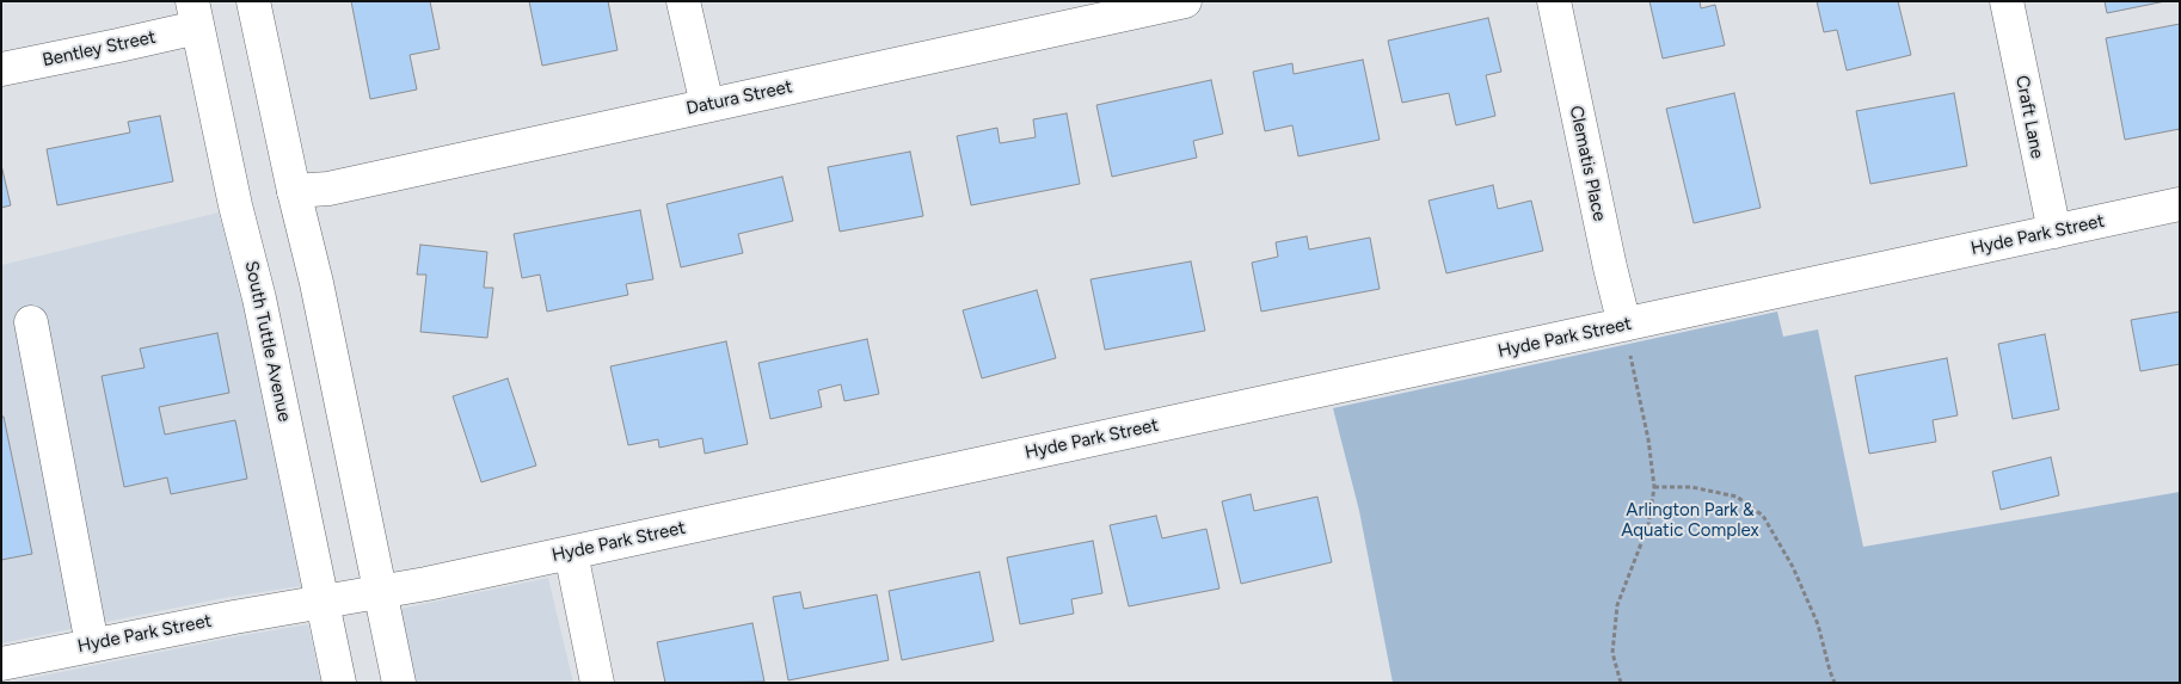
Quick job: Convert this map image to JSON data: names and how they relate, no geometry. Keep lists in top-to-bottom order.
{
  "streets": {
    "street": [
      "Bentley Street",
      "Datura Street",
      "Craft Lane",
      "Clematis Place",
      "Hyde Park Street",
      "South Tuttle Avenue"
    ]
  },
  "crossings": [
    ["Bentley Street", "South Tuttle Avenue"],
    ["Craft Lane", "Hyde Park Street"],
    ["Clematis Place", "Hyde Park Street"],
    ["Hyde Park Street", "South Tuttle Avenue"]
  ],
  "parks": ["Arlington Park & Aquatic Complex"]
}
